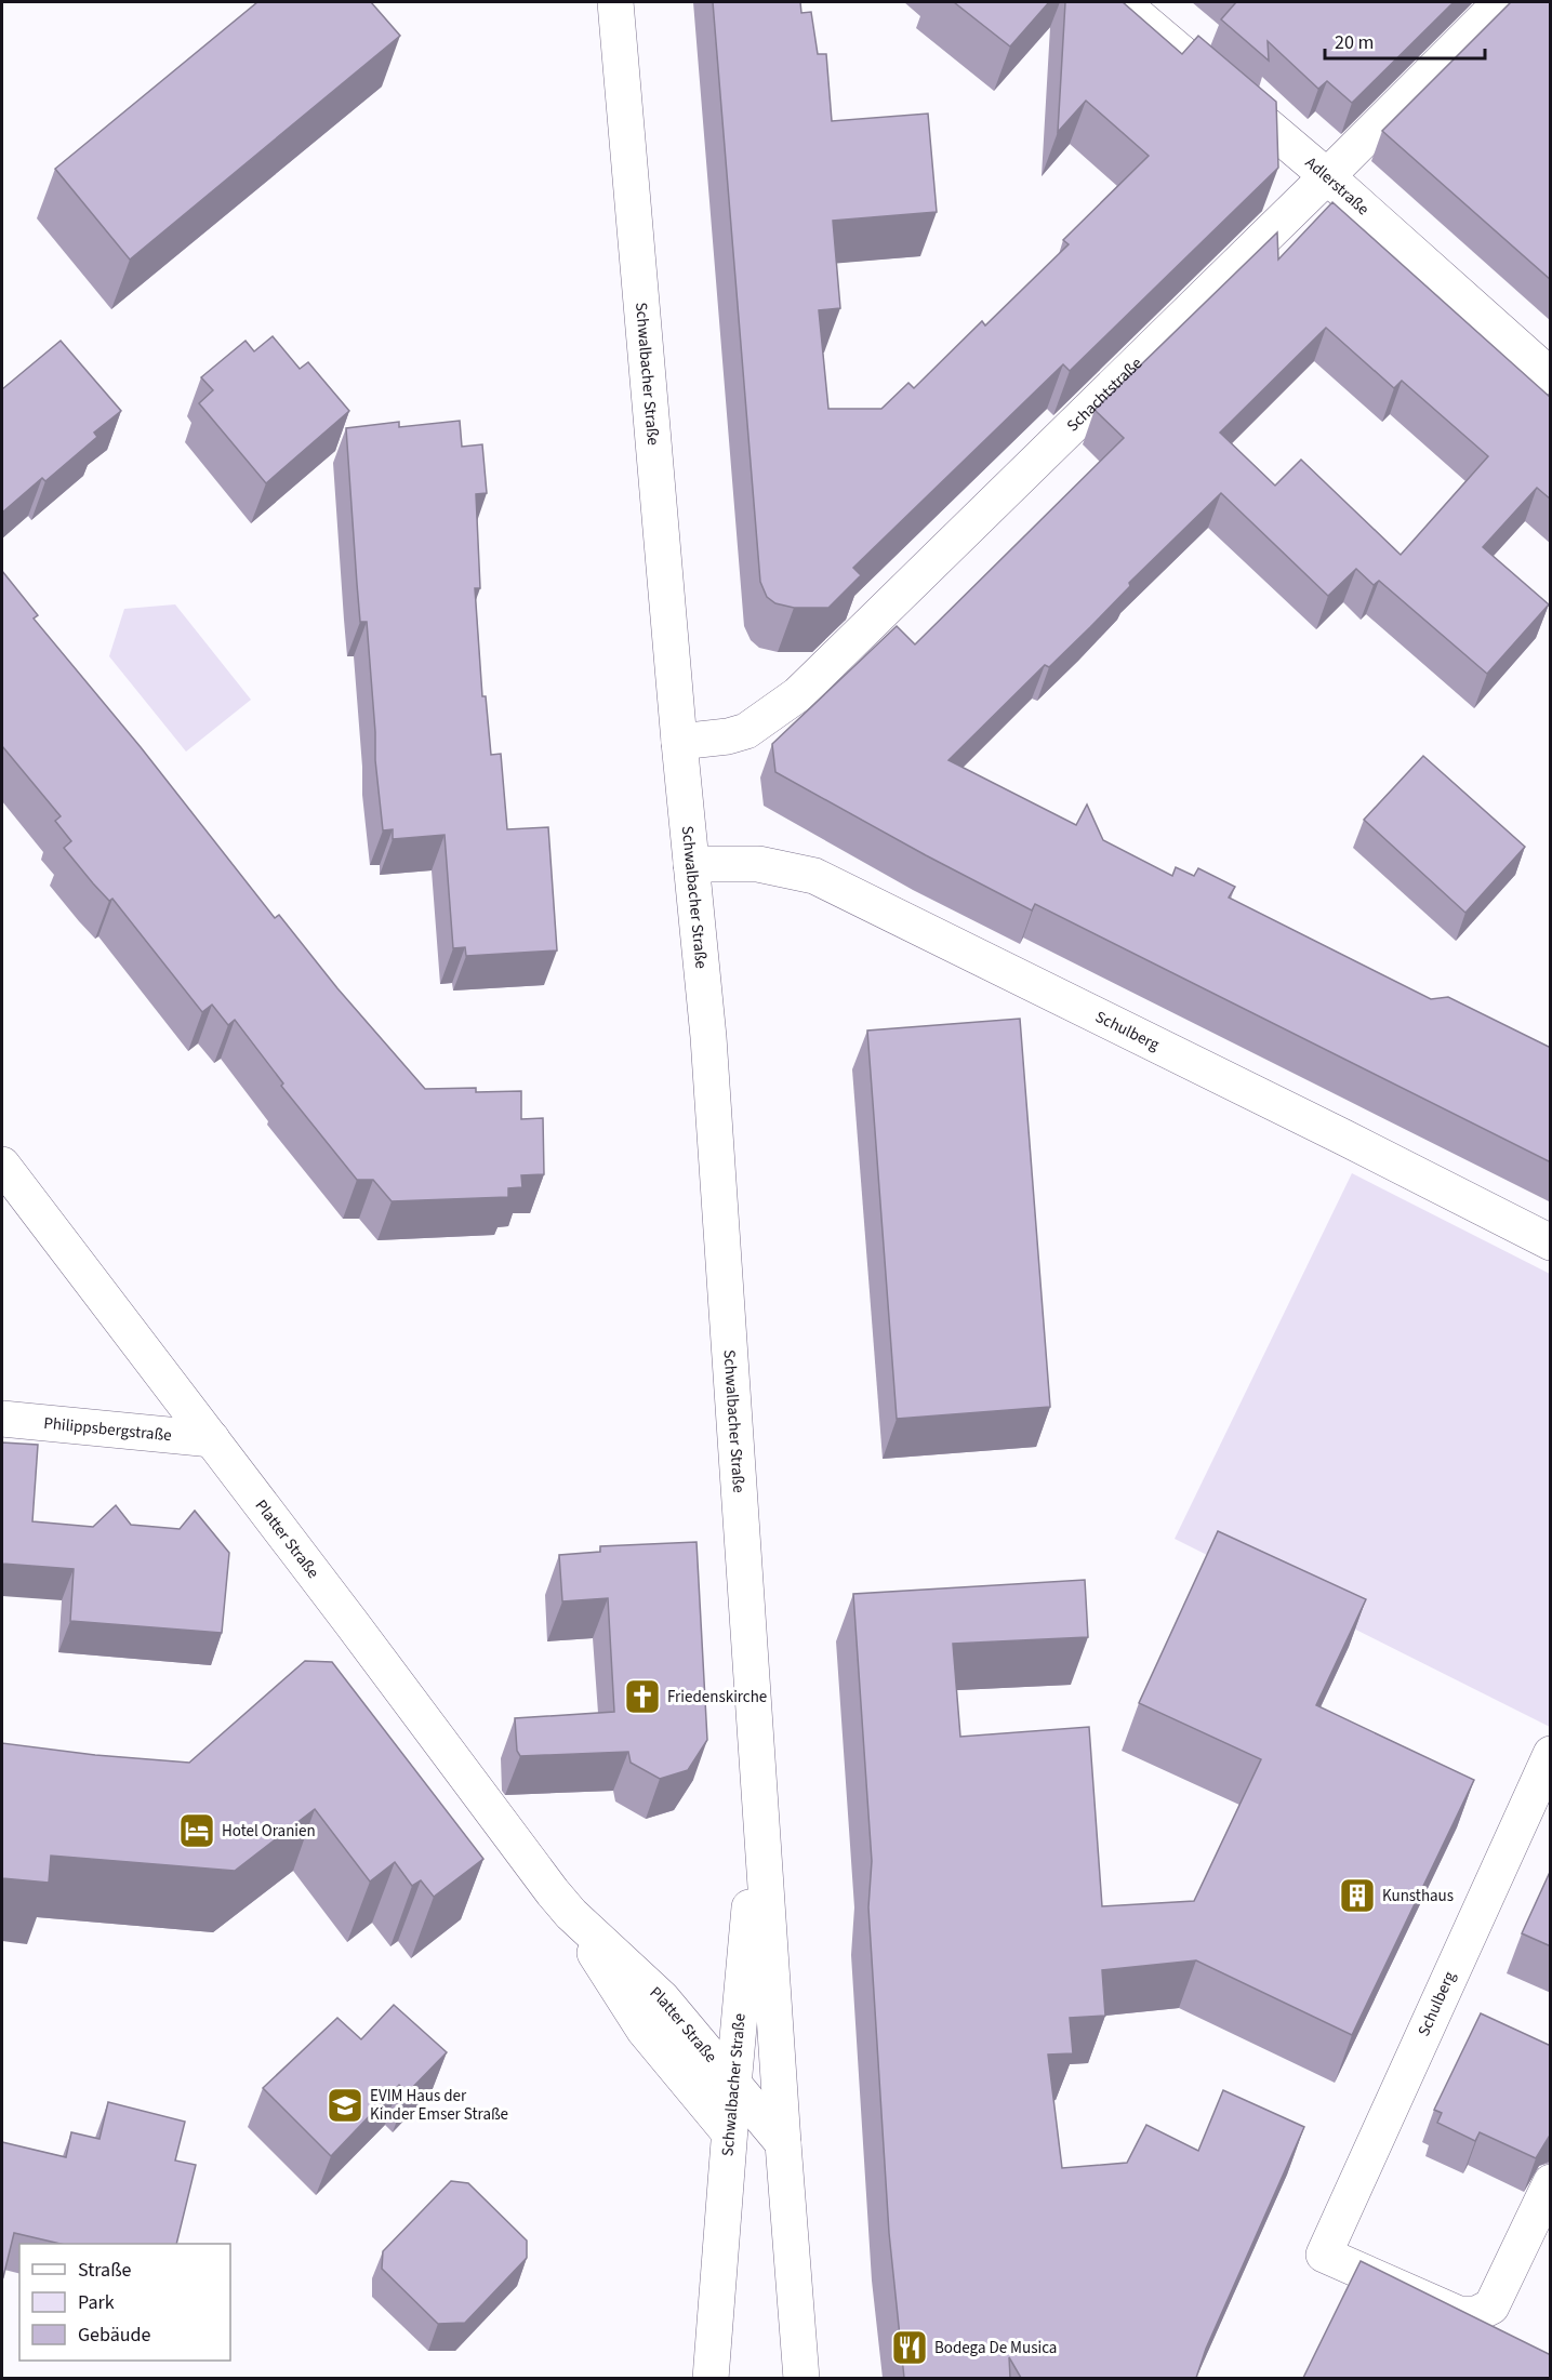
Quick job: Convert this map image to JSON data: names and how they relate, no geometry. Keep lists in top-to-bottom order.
{
  "streets": {
    "street": [
      "Adlerstraße",
      "Schwalbacher Straße",
      "Schachtstraße",
      "Schulberg",
      "Philippsbergstraße",
      "Platter Straße"
    ]
  },
  "crossings": [
    ["Adlerstraße", "Schachtstraße"],
    ["Schwalbacher Straße", "Schachtstraße"],
    ["Schwalbacher Straße", "Schulberg"],
    ["Schwalbacher Straße", "Platter Straße"],
    ["Philippsbergstraße", "Platter Straße"]
  ],
  "places": {
    "church": ["Friedenskirche"],
    "hotel": ["Hotel Oranien"],
    "building": ["Kunsthaus"],
    "school or university": ["EVIM Haus der Kinder Emser Straße"],
    "restaurant": ["Bodega De Musica"]
  },
  "legend": ["Straße", "Park", "Gebäude"],
  "scale_bar": "20 m"
}
